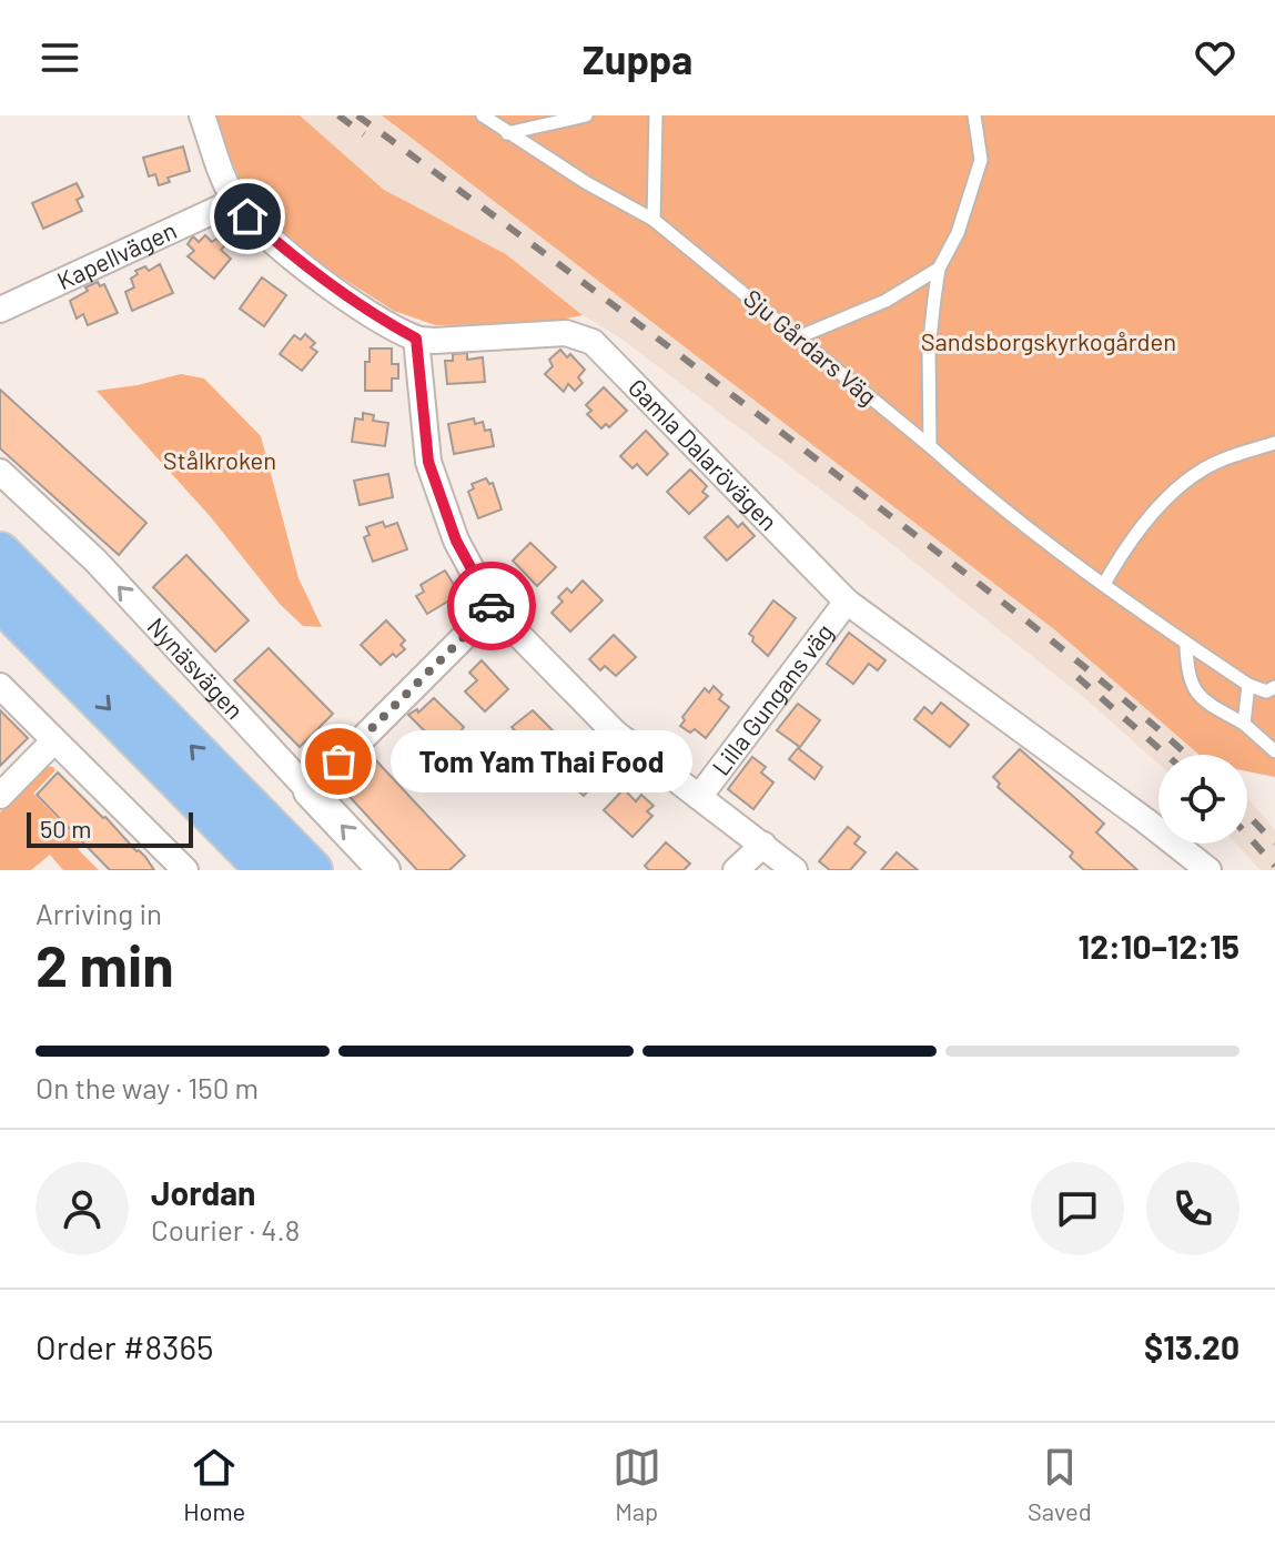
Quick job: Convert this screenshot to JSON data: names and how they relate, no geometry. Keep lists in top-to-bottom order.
{
  "streets": {
    "street": [
      "Kapellvägen",
      "Gamla Dalarövägen",
      "Nynäsvägen",
      "Lilla Gungans väg"
    ],
    "lane": ["Sju Gårdars Väg"]
  },
  "crossings": [
    ["Kapellvägen", "Gamla Dalarövägen"],
    ["Gamla Dalarövägen", "Lilla Gungans väg"]
  ],
  "parks": ["Sandsborgskyrkogården", "Stålkroken"],
  "places": ["Tom Yam Thai Food"],
  "scale_bar": "50 m",
  "page": {
    "header": "Zuppa",
    "bubble": "Tom Yam Thai Food",
    "scale": "50 m",
    "heading": ["2 min", "Arriving in", "12:10–12:15"],
    "panel": [
      "Jordan",
      "Courier · 4.8",
      "Order #8365",
      "$13.20"
    ],
    "bar": "On the way · 150 m",
    "tabs": ["Home", "Map", "Saved"]
  }
}
